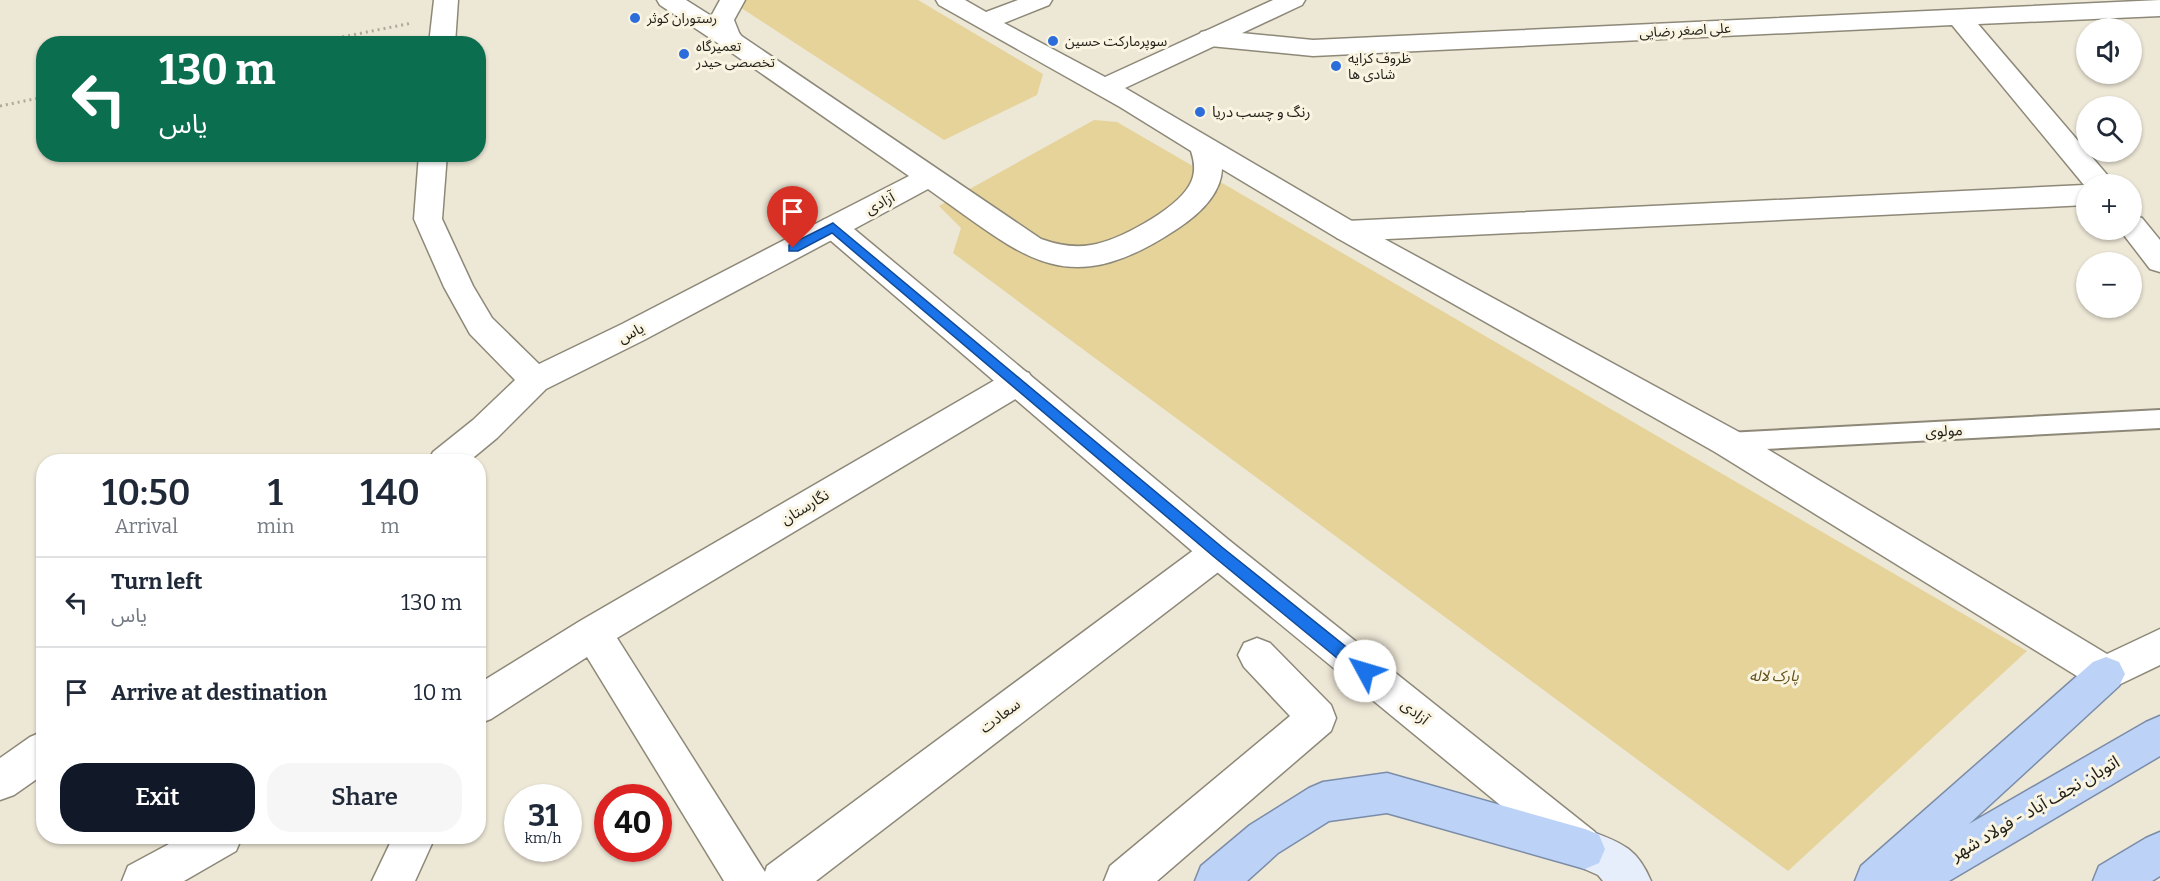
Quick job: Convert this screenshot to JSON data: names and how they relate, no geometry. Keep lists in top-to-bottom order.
{
  "streets": {
    "highway": ["اتوبان نجف آباد - فولاد شهر"],
    "street": [
      "علی اصغر رضایی",
      "آزادی",
      "یاس",
      "نگارستان",
      "سعادت"
    ],
    "lane": ["مولوی"]
  },
  "crossings": [
    ["آزادی", "یاس"],
    ["آزادی", "نگارستان"],
    ["آزادی", "سعادت"]
  ],
  "parks": ["پارک لاله"],
  "places": [
    "رستوران کوثر",
    "سوپرمارکت حسین",
    "تعمیرگاه تخصصی حیدر",
    "ظروف کرایه شادی ها",
    "رنگ و چسب دریا"
  ],
  "page": {
    "map_buttons": ["+", "−"],
    "turn": ["130 m", "یاس"],
    "eta": [
      "10:50",
      "Arrival",
      "1",
      "min",
      "140",
      "m"
    ],
    "list": [
      {
        "name": "Turn left",
        "note": "یاس",
        "value": "130 m"
      },
      {
        "name": "Arrive at destination",
        "value": "10 m"
      }
    ],
    "buttons": ["Exit", "Share"],
    "speed": "31 km/h",
    "limit": "40"
  }
}
